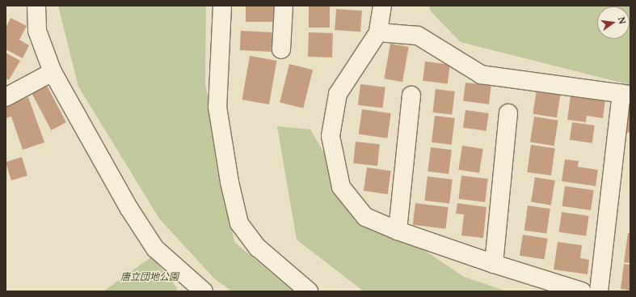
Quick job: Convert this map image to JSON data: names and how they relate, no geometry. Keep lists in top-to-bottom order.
{
  "parks": ["唐立団地公園"],
  "north": "right"
}
